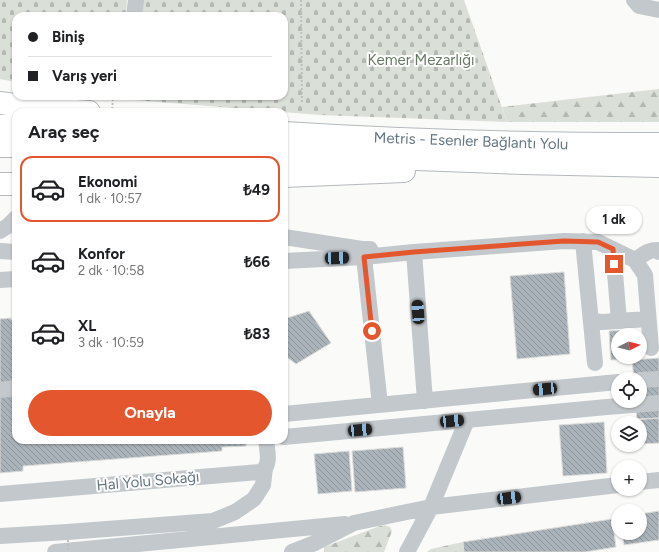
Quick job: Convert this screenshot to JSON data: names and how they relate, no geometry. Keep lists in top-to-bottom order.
{
  "streets": {
    "highway": ["Metris - Esenler Bağlantı Yolu"],
    "street": ["Hal Yolu Sokağı"]
  },
  "parks": ["Kemer Mezarlığı"],
  "north": "right",
  "page": {
    "banner": ["Biniş", "Varış yeri"],
    "heading": "Araç seç",
    "list": [
      {
        "name": "Ekonomi",
        "note": "1 dk · 10:57",
        "value": "₺49"
      },
      {
        "name": "Konfor",
        "note": "2 dk · 10:58",
        "value": "₺66"
      },
      {
        "name": "XL",
        "note": "3 dk · 10:59",
        "value": "₺83"
      }
    ],
    "bubble": "1 dk",
    "map_buttons": ["+", "−"],
    "buttons": "Onayla"
  }
}
